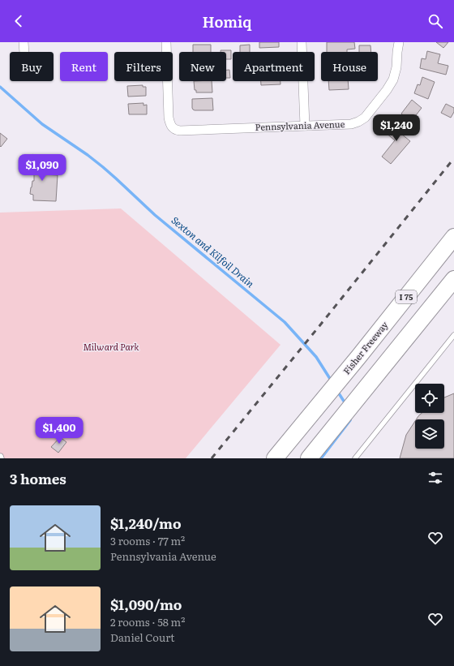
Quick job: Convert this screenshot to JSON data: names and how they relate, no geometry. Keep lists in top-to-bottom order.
{
  "streets": {
    "highway": ["I 75", "Fisher Freeway"],
    "street": ["Pennsylvania Avenue"]
  },
  "water": ["Sexton and Kilfoil Drain"],
  "parks": ["Milward Park"],
  "page": {
    "header": "Homiq",
    "chip": [
      "Buy",
      "Rent",
      "Filters",
      "New",
      "Apartment",
      "House"
    ],
    "price": ["$1,240", "$1,090", "$1,400"],
    "heading": "3 homes",
    "list": [
      {
        "name": "$1,240/mo",
        "note": "3 rooms · 77 m² · Pennsylvania Avenue"
      },
      {
        "name": "$1,090/mo",
        "note": "2 rooms · 58 m² · Daniel Court"
      }
    ]
  }
}
